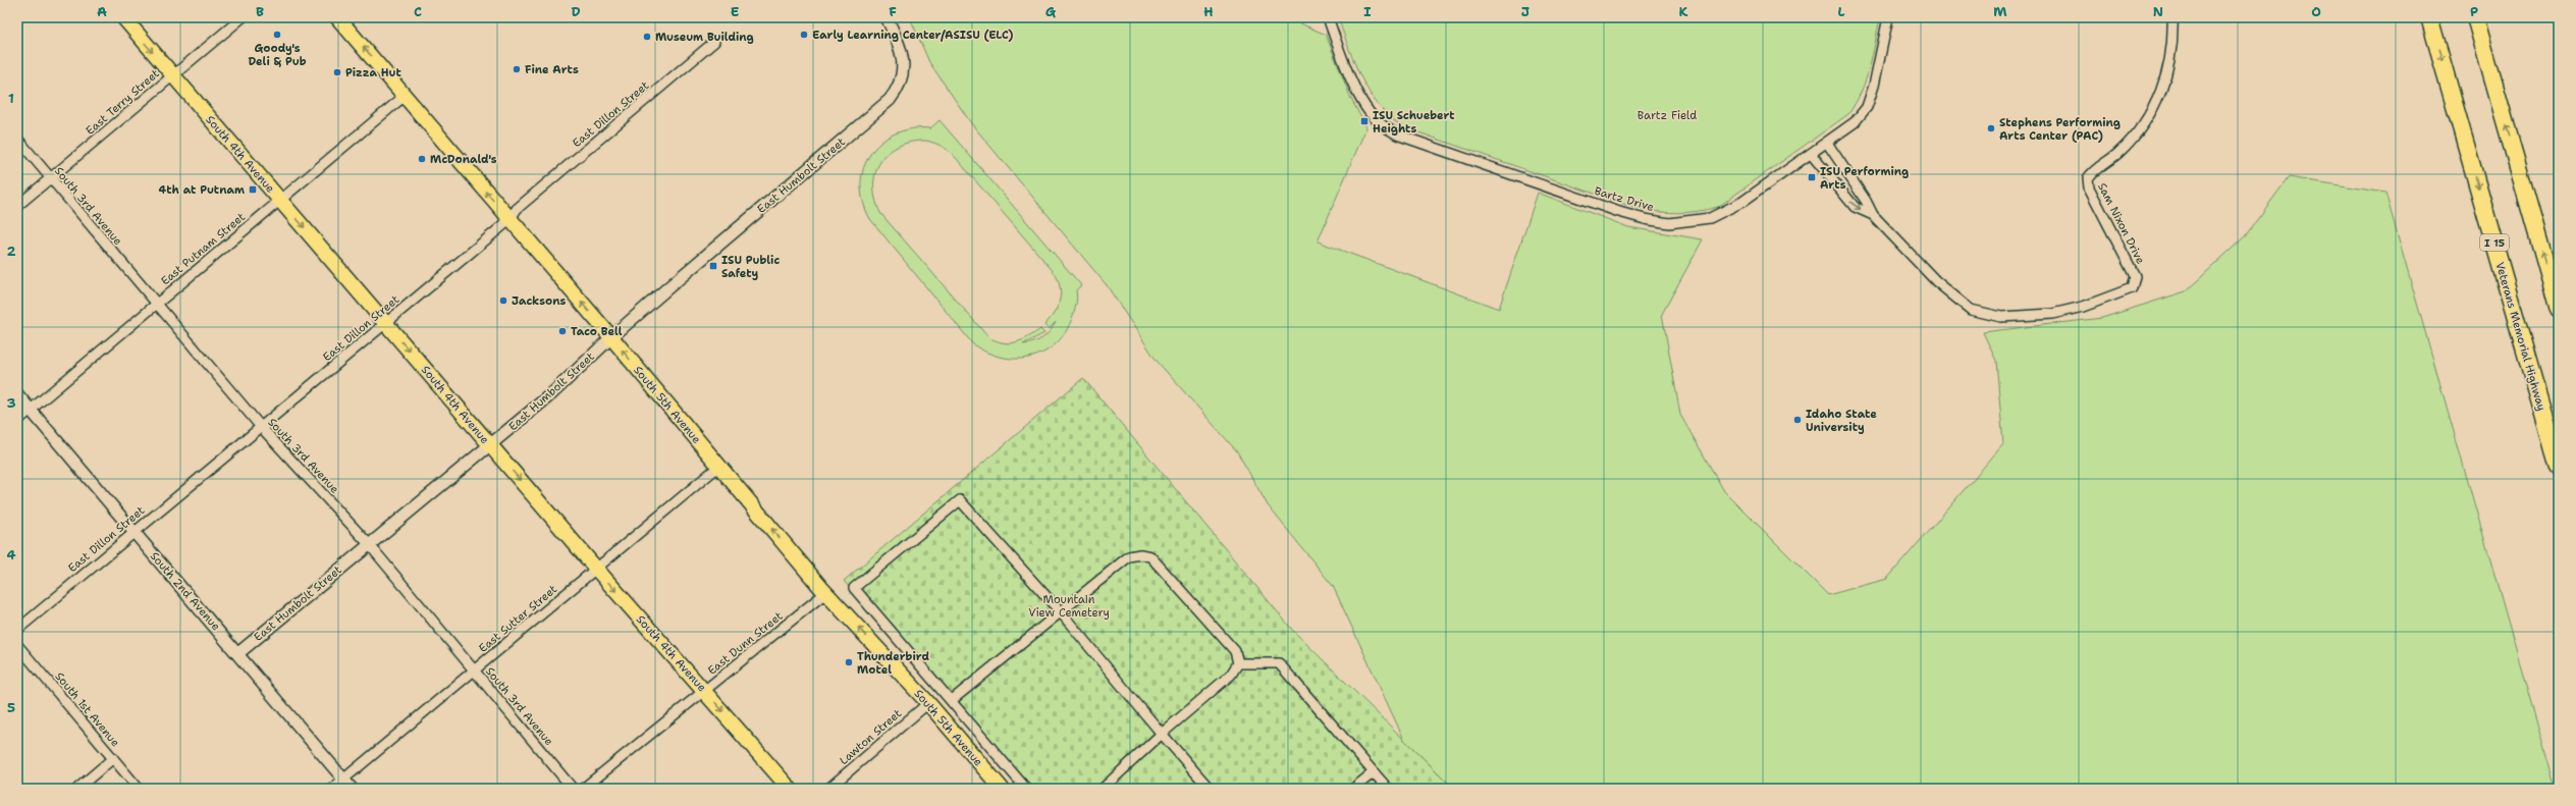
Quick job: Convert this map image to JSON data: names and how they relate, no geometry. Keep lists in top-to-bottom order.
{
  "streets": {
    "highway": ["I 15", "Veterans Memorial Highway"],
    "main road": ["South 4th Avenue", "South 5th Avenue"],
    "street": [
      "East Terry Street",
      "East Dillon Street",
      "East Humbolt Street",
      "Bartz Drive",
      "South 3rd Avenue",
      "Sam Nixon Drive",
      "East Putnam Street",
      "South 2nd Avenue",
      "East Sutter Street",
      "East Dunn Street",
      "South 1st Avenue",
      "Lawton Street"
    ]
  },
  "crossings": [
    ["East Terry Street", "South 4th Avenue"],
    ["East Terry Street", "South 3rd Avenue"],
    ["East Dillon Street", "South 4th Avenue"],
    ["East Dillon Street", "South 3rd Avenue"],
    ["East Dillon Street", "South 5th Avenue"],
    ["East Dillon Street", "South 2nd Avenue"],
    ["South 4th Avenue", "East Humbolt Street"],
    ["South 4th Avenue", "East Putnam Street"],
    ["South 4th Avenue", "East Sutter Street"],
    ["South 4th Avenue", "East Dunn Street"],
    ["East Humbolt Street", "South 3rd Avenue"],
    ["East Humbolt Street", "South 5th Avenue"],
    ["East Humbolt Street", "South 2nd Avenue"],
    ["Bartz Drive", "Sam Nixon Drive"],
    ["South 3rd Avenue", "East Putnam Street"],
    ["South 3rd Avenue", "East Sutter Street"],
    ["East Putnam Street", "South 5th Avenue"],
    ["East Putnam Street", "South 2nd Avenue"],
    ["South 5th Avenue", "East Sutter Street"],
    ["South 5th Avenue", "East Dunn Street"],
    ["South 5th Avenue", "Lawton Street"],
    ["South 2nd Avenue", "East Sutter Street"]
  ],
  "one_way": ["South 4th Avenue", "South 5th Avenue"],
  "parks": ["Bartz Field", "Mountain View Cemetery"],
  "places": {
    "other": [
      "Goody's Deli & Pub",
      "Early Learning Center/ASISU (ELC)",
      "Museum Building",
      "Fine Arts",
      "Pizza Hut",
      "Stephens Performing Arts Center (PAC)",
      "McDonald's",
      "Jacksons",
      "Taco Bell",
      "Idaho State University",
      "Thunderbird Motel"
    ],
    "transit": [
      "ISU Schuebert Heights",
      "ISU Performing Arts",
      "4th at Putnam",
      "ISU Public Safety"
    ]
  },
  "grid": {
    "columns": [
      "A",
      "B",
      "C",
      "D",
      "E",
      "F",
      "G",
      "H",
      "I",
      "J",
      "K",
      "L",
      "M",
      "N",
      "O",
      "P"
    ],
    "rows": [
      "1",
      "2",
      "3",
      "4",
      "5"
    ]
  }
}
